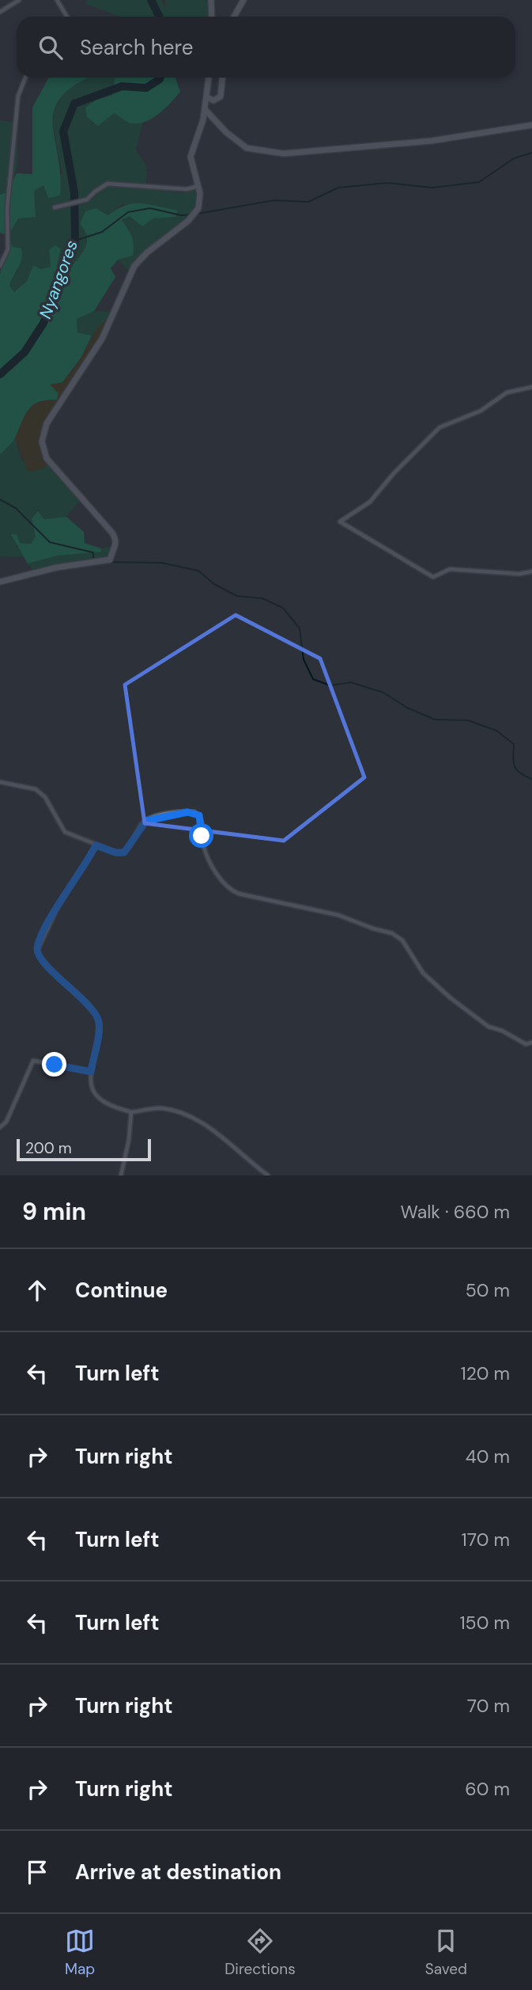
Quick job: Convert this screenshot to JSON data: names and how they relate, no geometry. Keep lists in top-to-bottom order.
{
  "water": ["Nyangores"],
  "scale_bar": "200 m",
  "page": {
    "search": "Search here",
    "scale": "200 m",
    "heading": ["9 min", "Walk · 660 m"],
    "list": [
      ["Continue", "50 m"],
      ["Turn left", "120 m"],
      ["Turn right", "40 m"],
      ["Turn left", "170 m"],
      ["Turn left", "150 m"],
      ["Turn right", "70 m"],
      ["Turn right", "60 m"],
      "Arrive at destination"
    ],
    "nav": ["Map", "Directions", "Saved"]
  }
}
